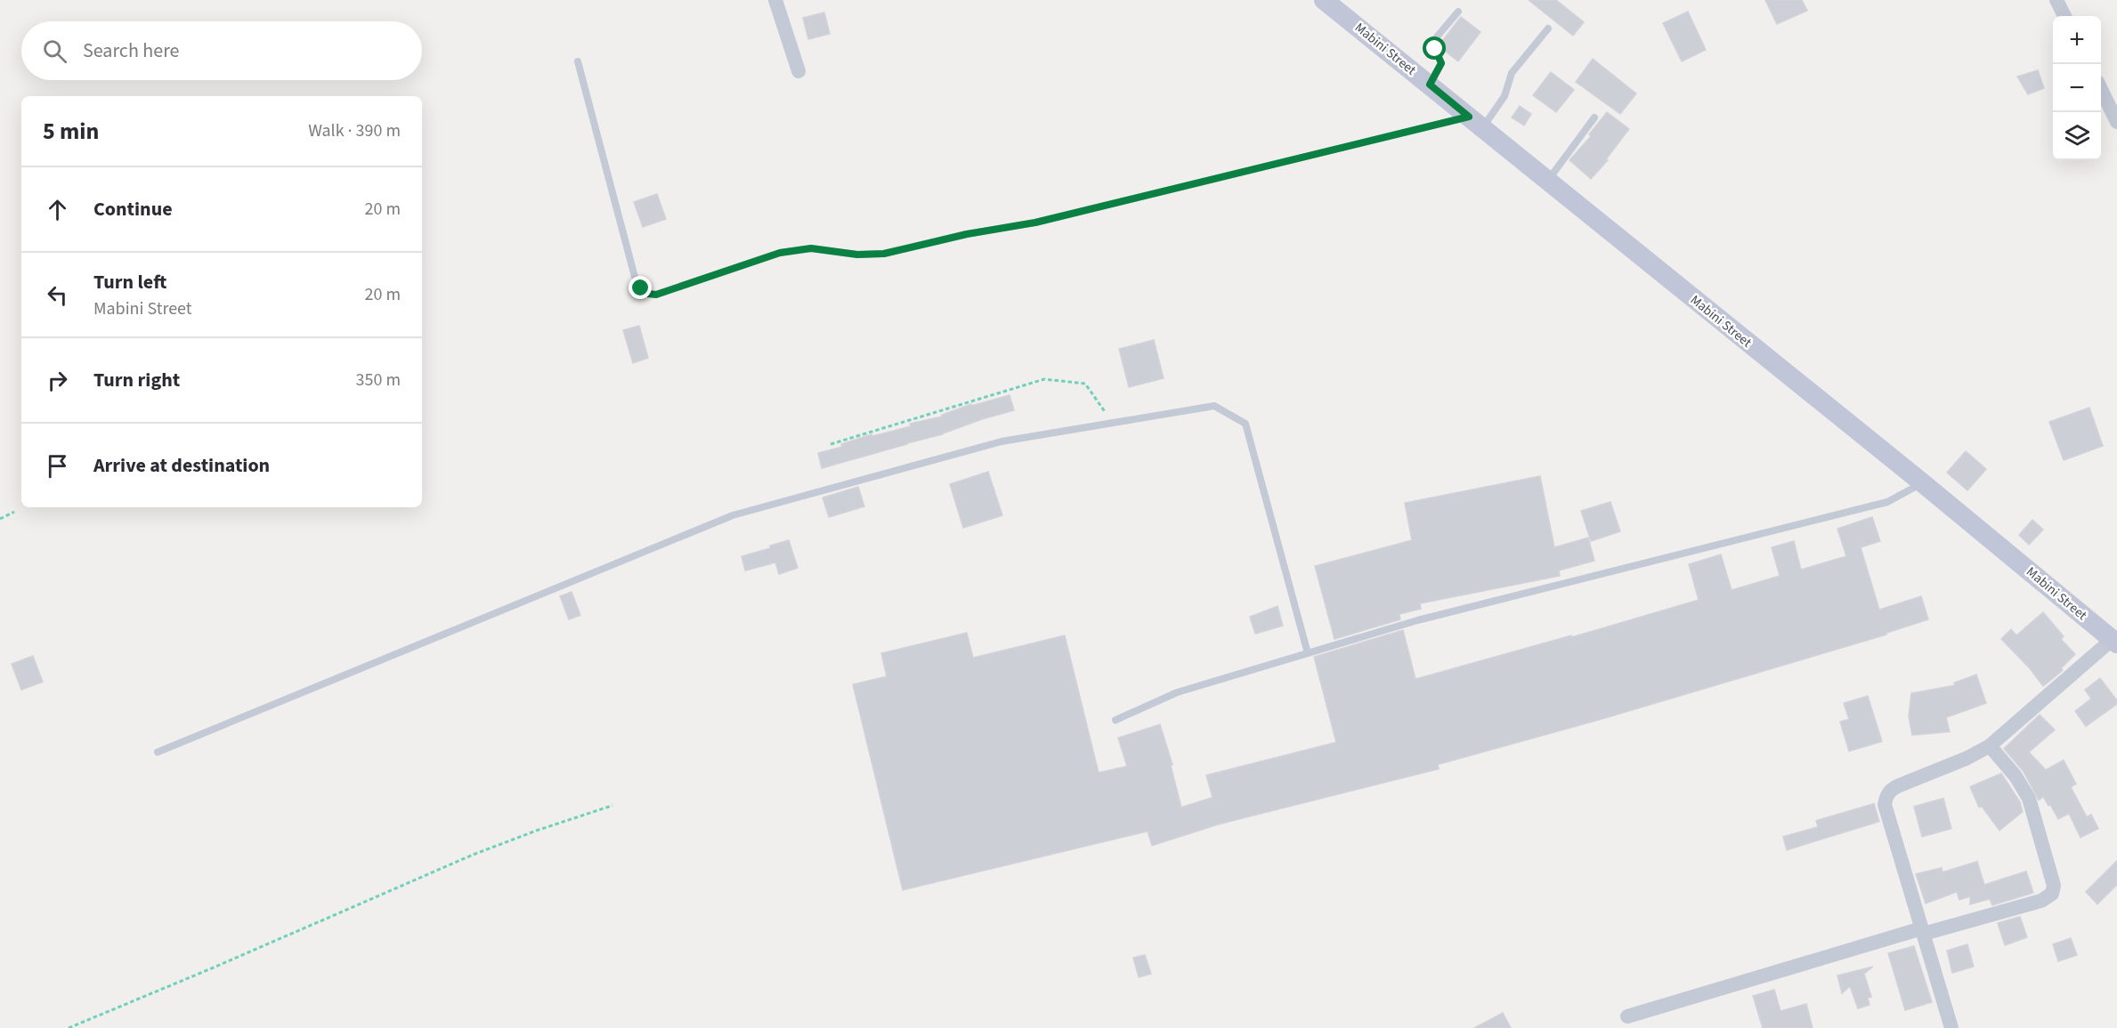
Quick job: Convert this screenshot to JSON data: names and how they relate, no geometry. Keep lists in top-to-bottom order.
{
  "streets": {
    "main road": ["Mabini Street"]
  },
  "page": {
    "map_buttons": ["+", "−"],
    "search": "Search here",
    "heading": ["5 min", "Walk · 390 m"],
    "list": [
      ["Continue", "20 m"],
      ["Turn left", "Mabini Street", "20 m"],
      ["Turn right", "350 m"],
      "Arrive at destination"
    ]
  }
}
